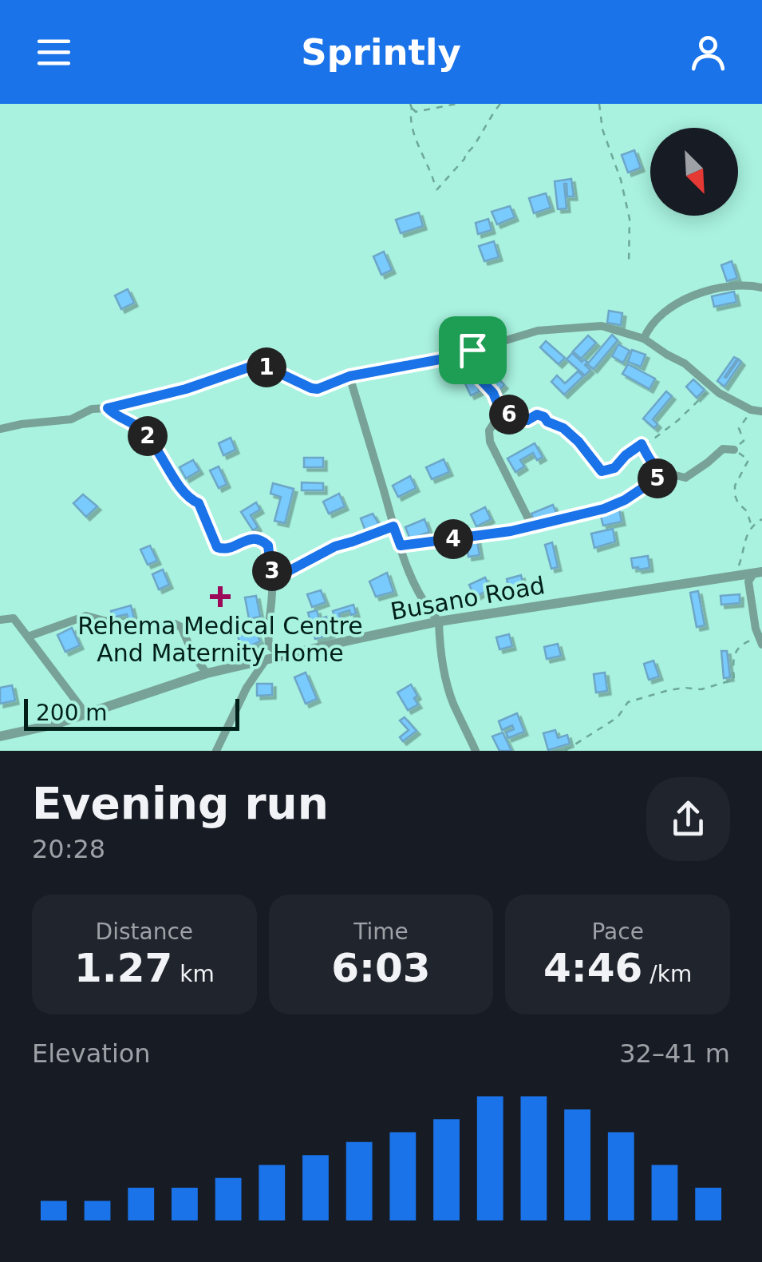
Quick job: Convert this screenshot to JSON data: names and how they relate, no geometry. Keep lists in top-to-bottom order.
{
  "streets": {
    "street": ["Busano Road"]
  },
  "places": {
    "health": ["Rehema Medical Centre And Maternity Home"]
  },
  "scale_bar": "200 m",
  "north": "bottom right",
  "page": {
    "header": "Sprintly",
    "pins": [
      "1",
      "6",
      "2",
      "5",
      "4",
      "3"
    ],
    "scale": "200 m",
    "heading": ["Evening run", "20:28"],
    "stats": [
      ["Distance", "1.27 km"],
      ["Time", "6:03"],
      ["Pace", "4:46 /km"]
    ],
    "chart": ["Elevation", "32–41 m"]
  }
}
